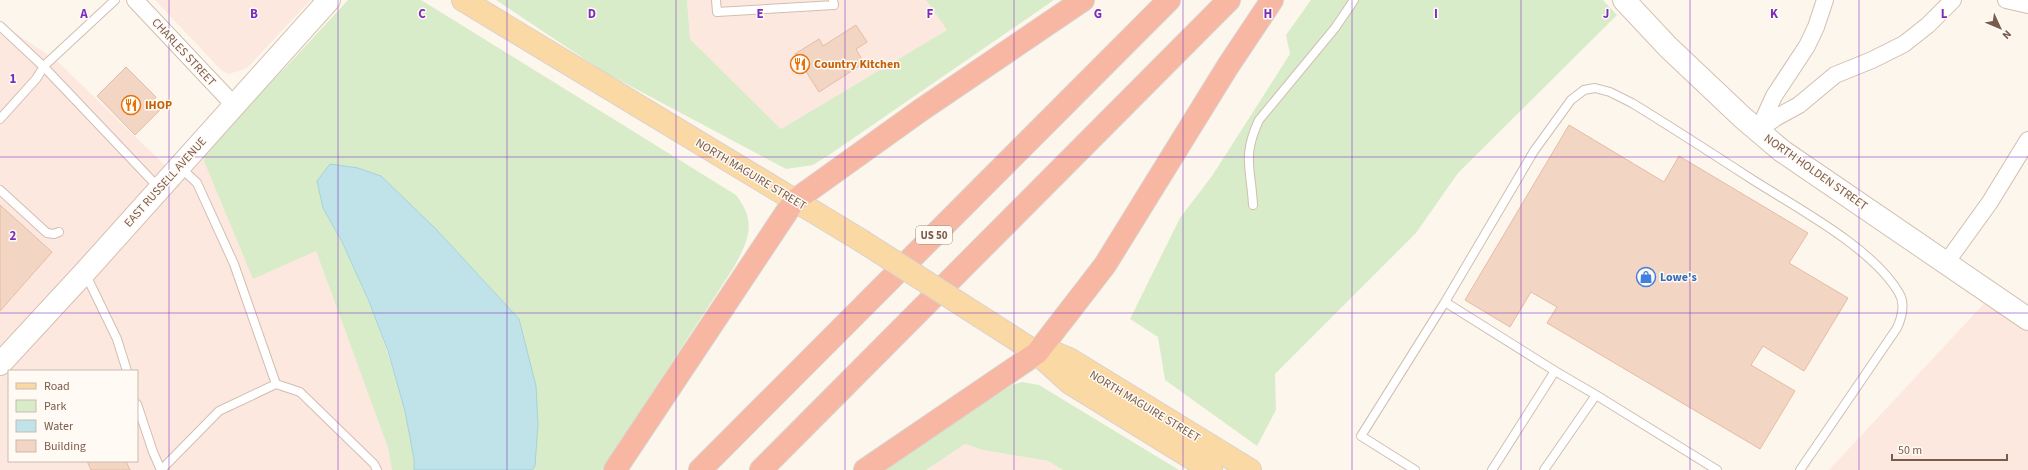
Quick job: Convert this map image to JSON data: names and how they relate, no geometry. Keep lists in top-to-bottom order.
{
  "streets": {
    "highway": ["US 50"],
    "main road": ["NORTH HOLDEN STREET", "NORTH MAGUIRE STREET", "EAST RUSSELL AVENUE"],
    "street": ["CHARLES STREET"]
  },
  "crossings": [
    ["CHARLES STREET", "EAST RUSSELL AVENUE"]
  ],
  "places": {
    "restaurant": ["Country Kitchen", "IHOP"],
    "shop": ["Lowe's"]
  },
  "legend": [
    "Road",
    "Park",
    "Water",
    "Building"
  ],
  "scale_bar": "50 m",
  "north": "bottom right",
  "grid": {
    "columns": [
      "A",
      "B",
      "C",
      "D",
      "E",
      "F",
      "G",
      "H",
      "I",
      "J",
      "K",
      "L"
    ],
    "rows": ["1", "2"]
  }
}
